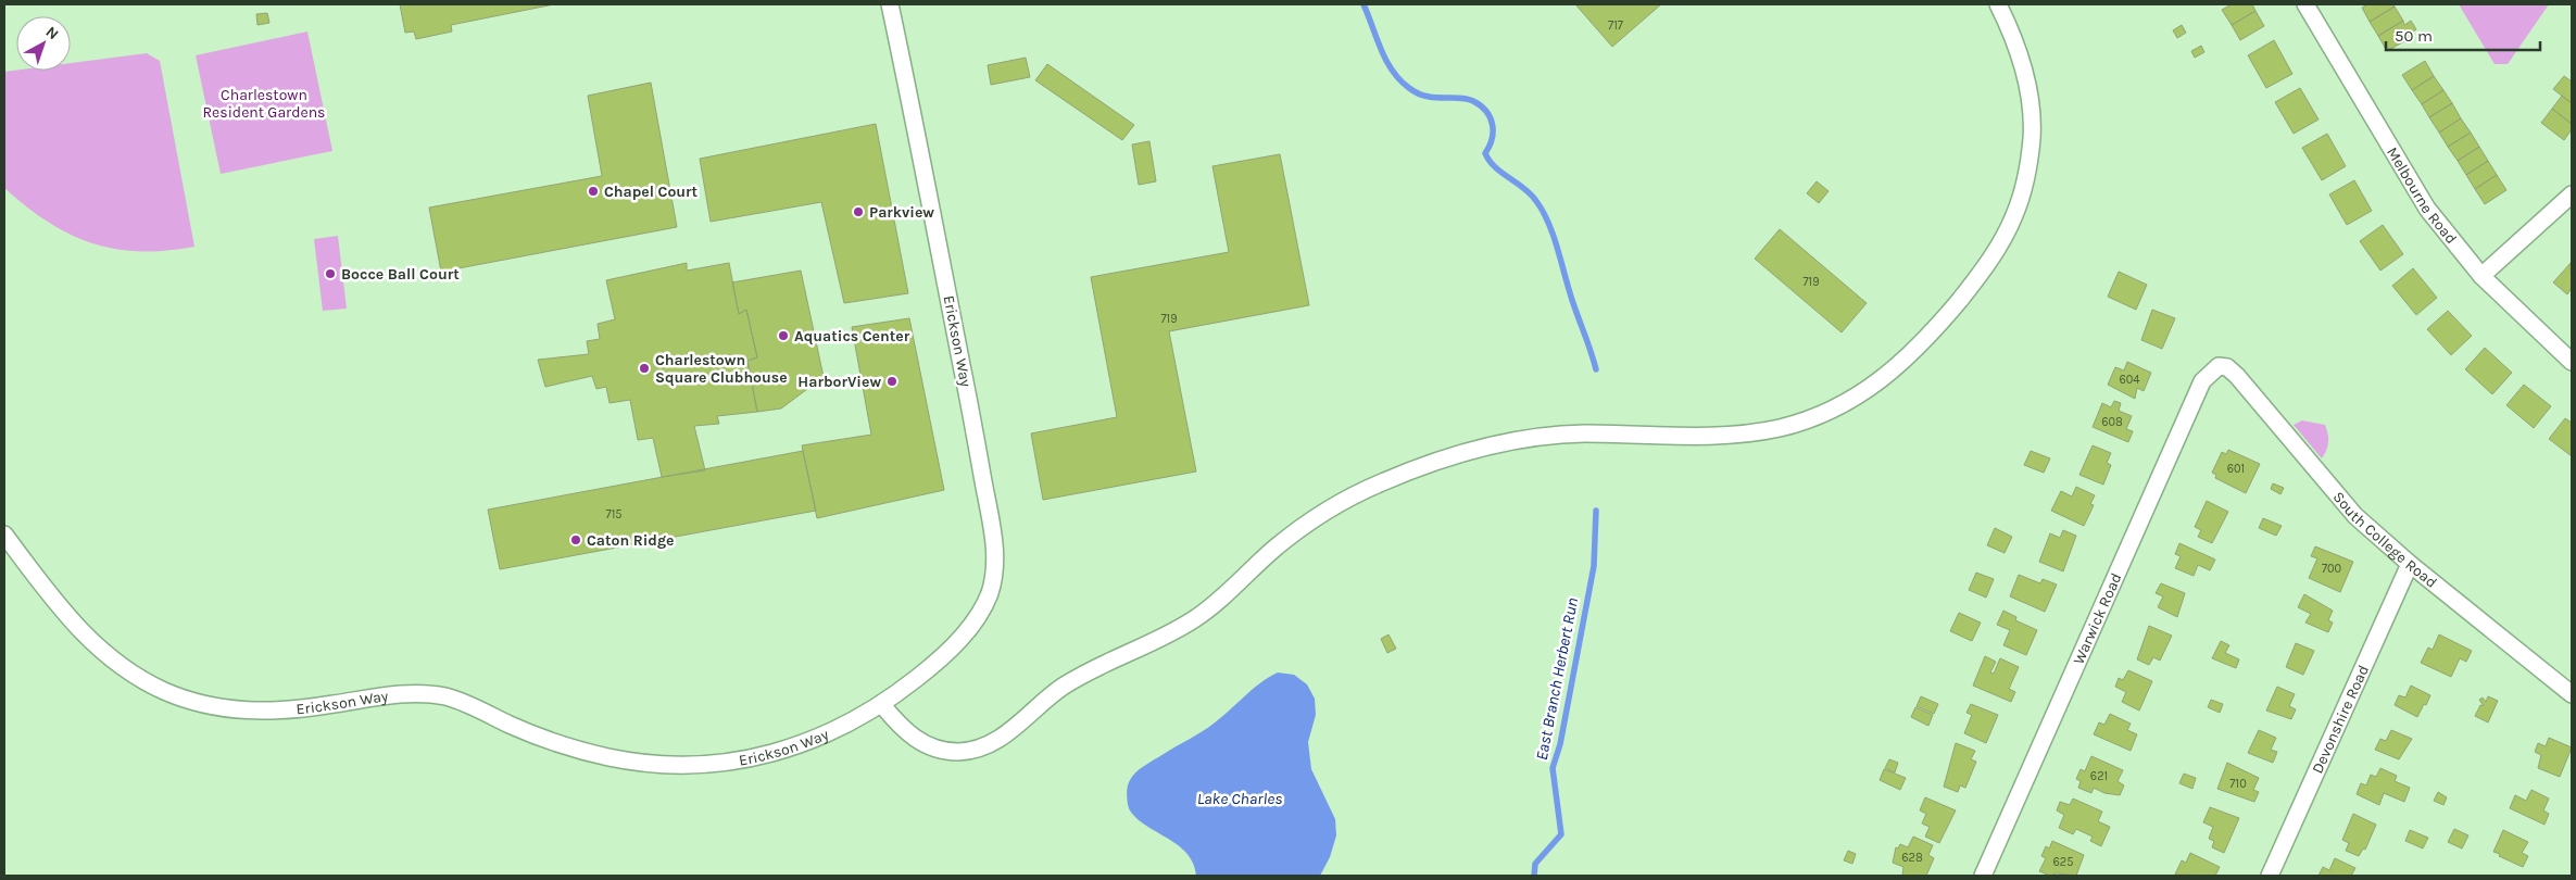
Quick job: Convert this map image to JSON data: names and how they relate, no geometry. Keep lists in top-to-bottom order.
{
  "streets": {
    "street": [
      "Melbourne Road",
      "Erickson Way",
      "South College Road",
      "Warwick Road",
      "Devonshire Road"
    ]
  },
  "crossings": [
    ["South College Road", "Warwick Road"],
    ["South College Road", "Devonshire Road"]
  ],
  "water": ["East Branch Herbert Run", "Lake Charles"],
  "parks": ["Charlestown Resident Gardens"],
  "places": [
    "Chapel Court",
    "Parkview",
    "Bocce Ball Court",
    "Aquatics Center",
    "Charlestown Square Clubhouse",
    "HarborView",
    "Caton Ridge"
  ],
  "house_numbers": [
    "717",
    "719",
    "719",
    "604",
    "608",
    "601",
    "715",
    "700",
    "621",
    "710",
    "628",
    "625"
  ],
  "scale_bar": "50 m",
  "north": "top right"
}
